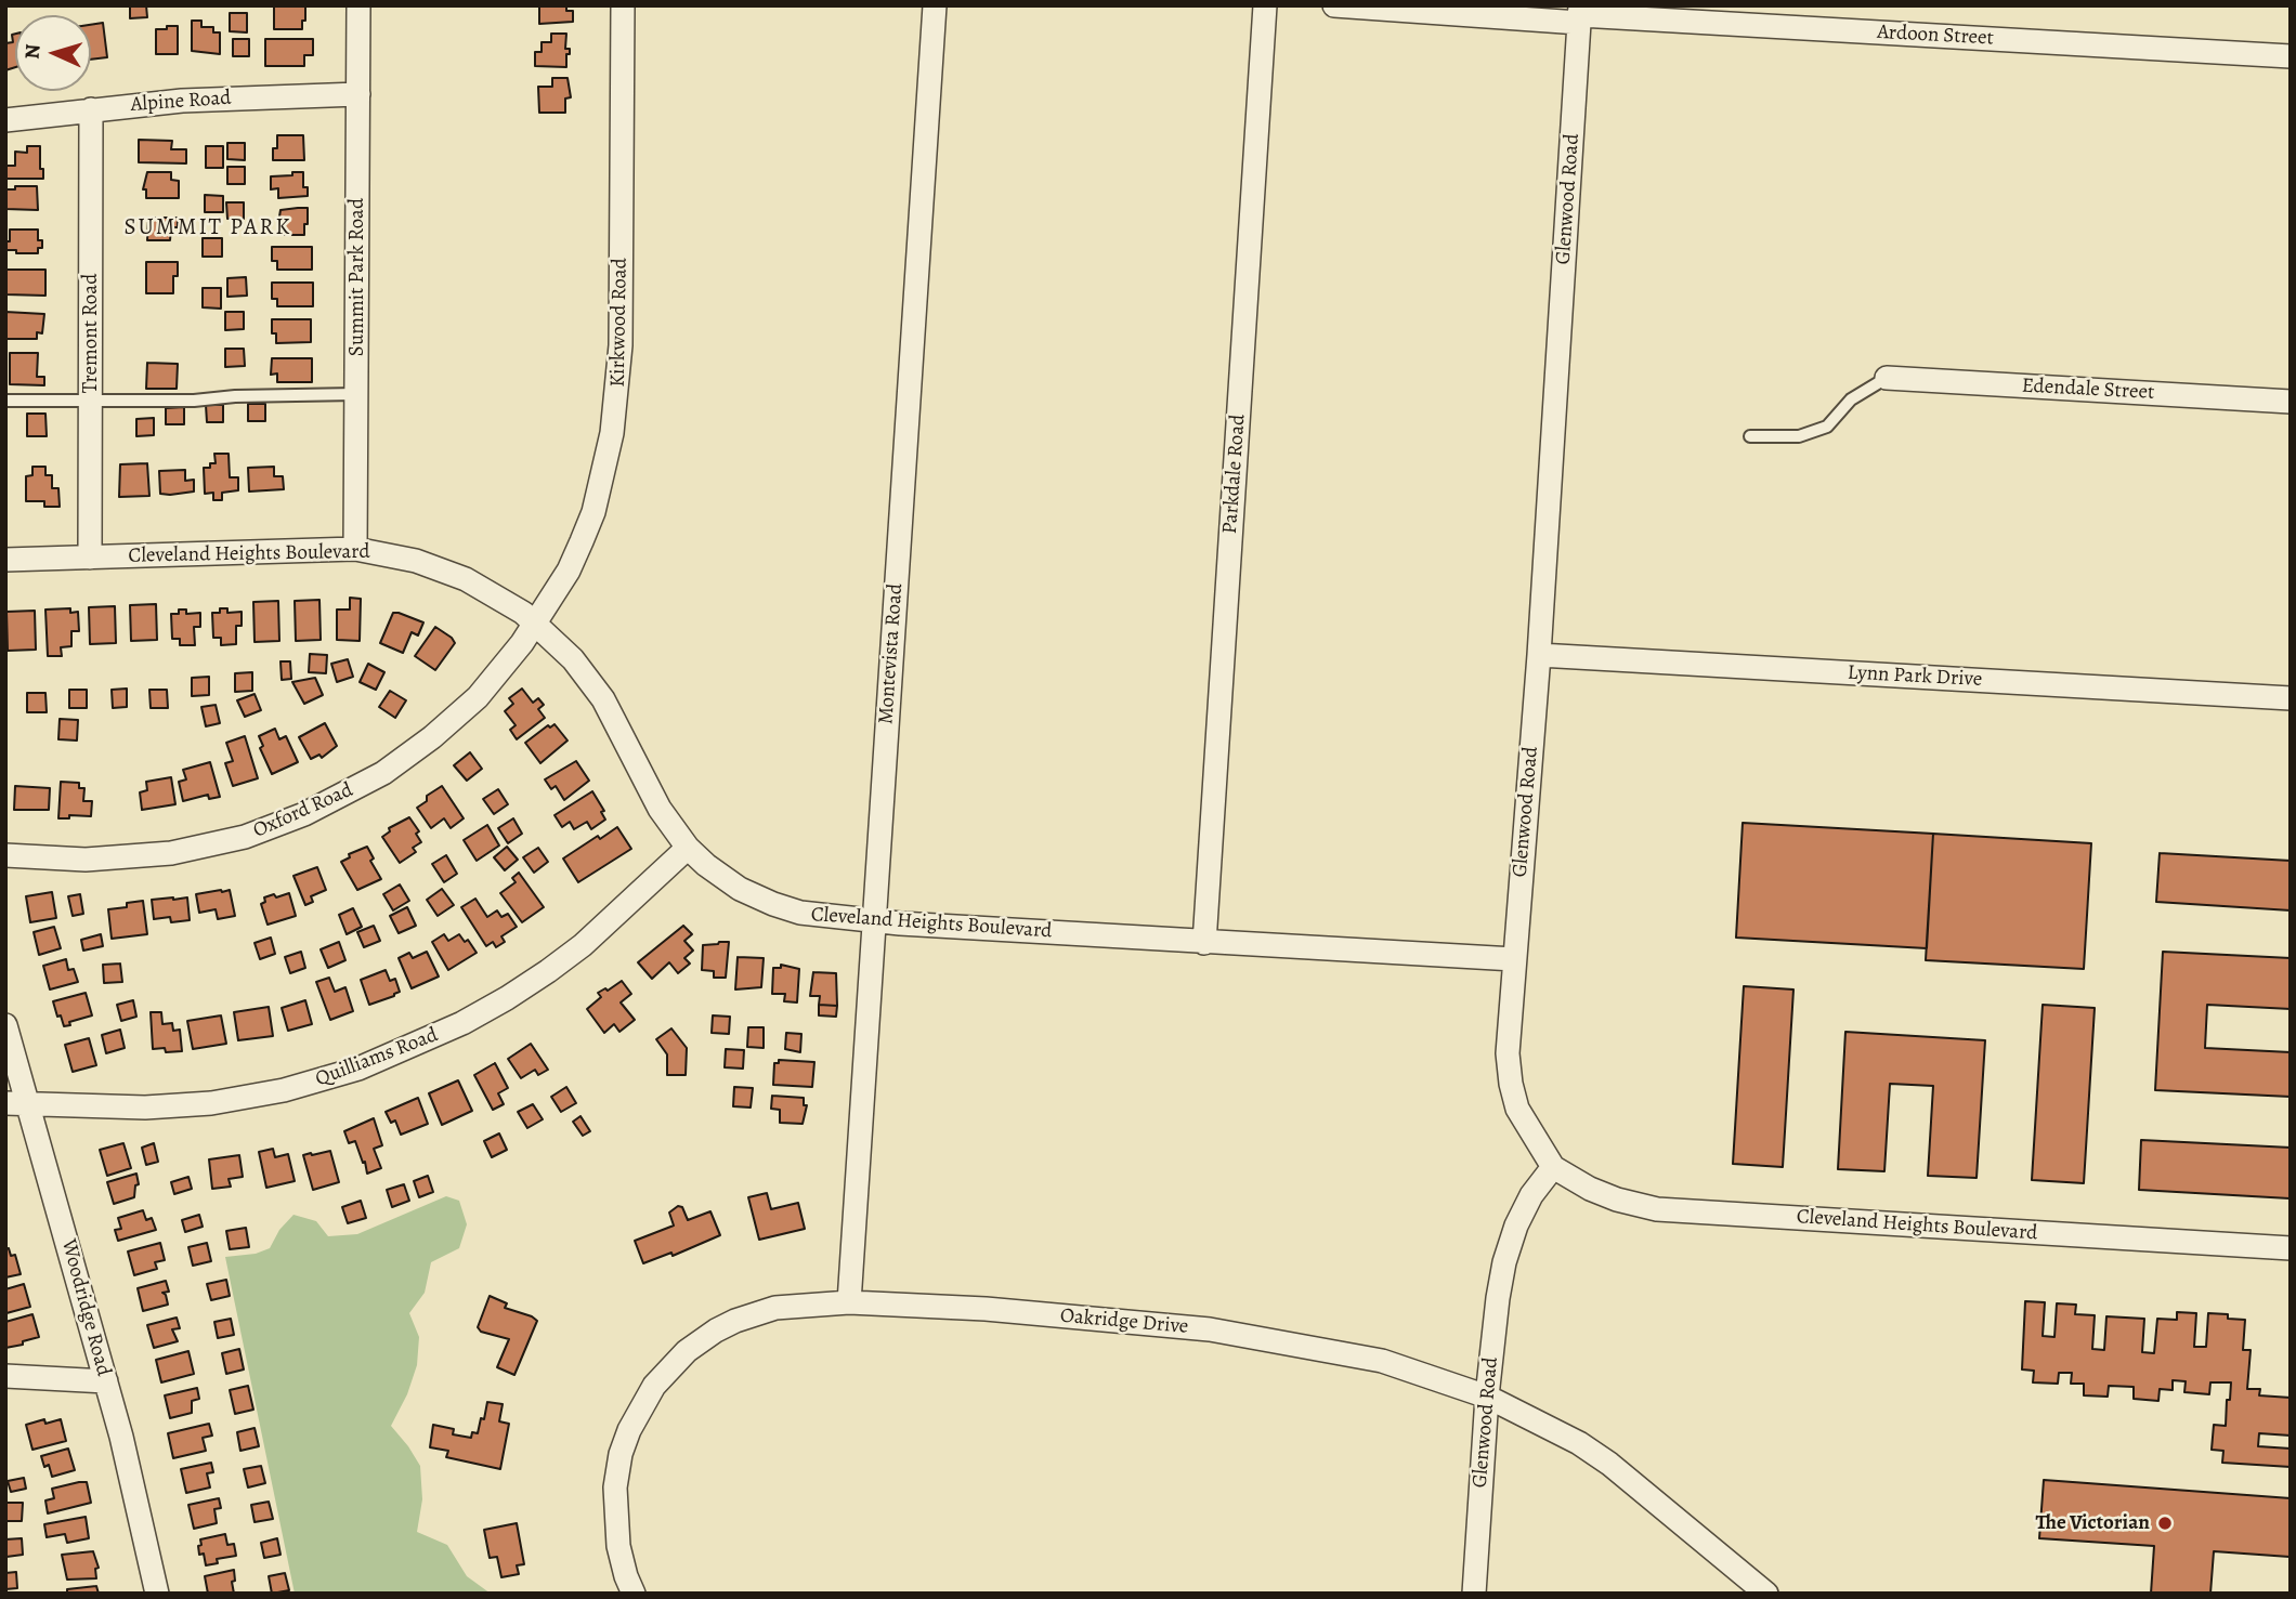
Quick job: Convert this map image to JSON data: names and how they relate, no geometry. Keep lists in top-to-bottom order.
{
  "streets": {
    "street": [
      "Ardoon Street",
      "Alpine Road",
      "Glenwood Road",
      "Summit Park Road",
      "Kirkwood Road",
      "Tremont Road",
      "Edendale Street",
      "Parkdale Road",
      "Cleveland Heights Boulevard",
      "Montevista Road",
      "Lynn Park Drive",
      "Oxford Road",
      "Quilliams Road",
      "Woodridge Road",
      "Oakridge Drive"
    ]
  },
  "crossings": [
    ["Ardoon Street", "Glenwood Road"],
    ["Alpine Road", "Summit Park Road"],
    ["Alpine Road", "Tremont Road"],
    ["Glenwood Road", "Cleveland Heights Boulevard"],
    ["Glenwood Road", "Lynn Park Drive"],
    ["Glenwood Road", "Oakridge Drive"],
    ["Summit Park Road", "Cleveland Heights Boulevard"],
    ["Kirkwood Road", "Cleveland Heights Boulevard"],
    ["Kirkwood Road", "Oxford Road"],
    ["Tremont Road", "Cleveland Heights Boulevard"],
    ["Parkdale Road", "Cleveland Heights Boulevard"],
    ["Cleveland Heights Boulevard", "Montevista Road"],
    ["Cleveland Heights Boulevard", "Oxford Road"],
    ["Cleveland Heights Boulevard", "Quilliams Road"],
    ["Montevista Road", "Oakridge Drive"],
    ["Quilliams Road", "Woodridge Road"]
  ],
  "districts": ["SUMMIT PARK"],
  "places": ["The Victorian"],
  "north": "left"
}
